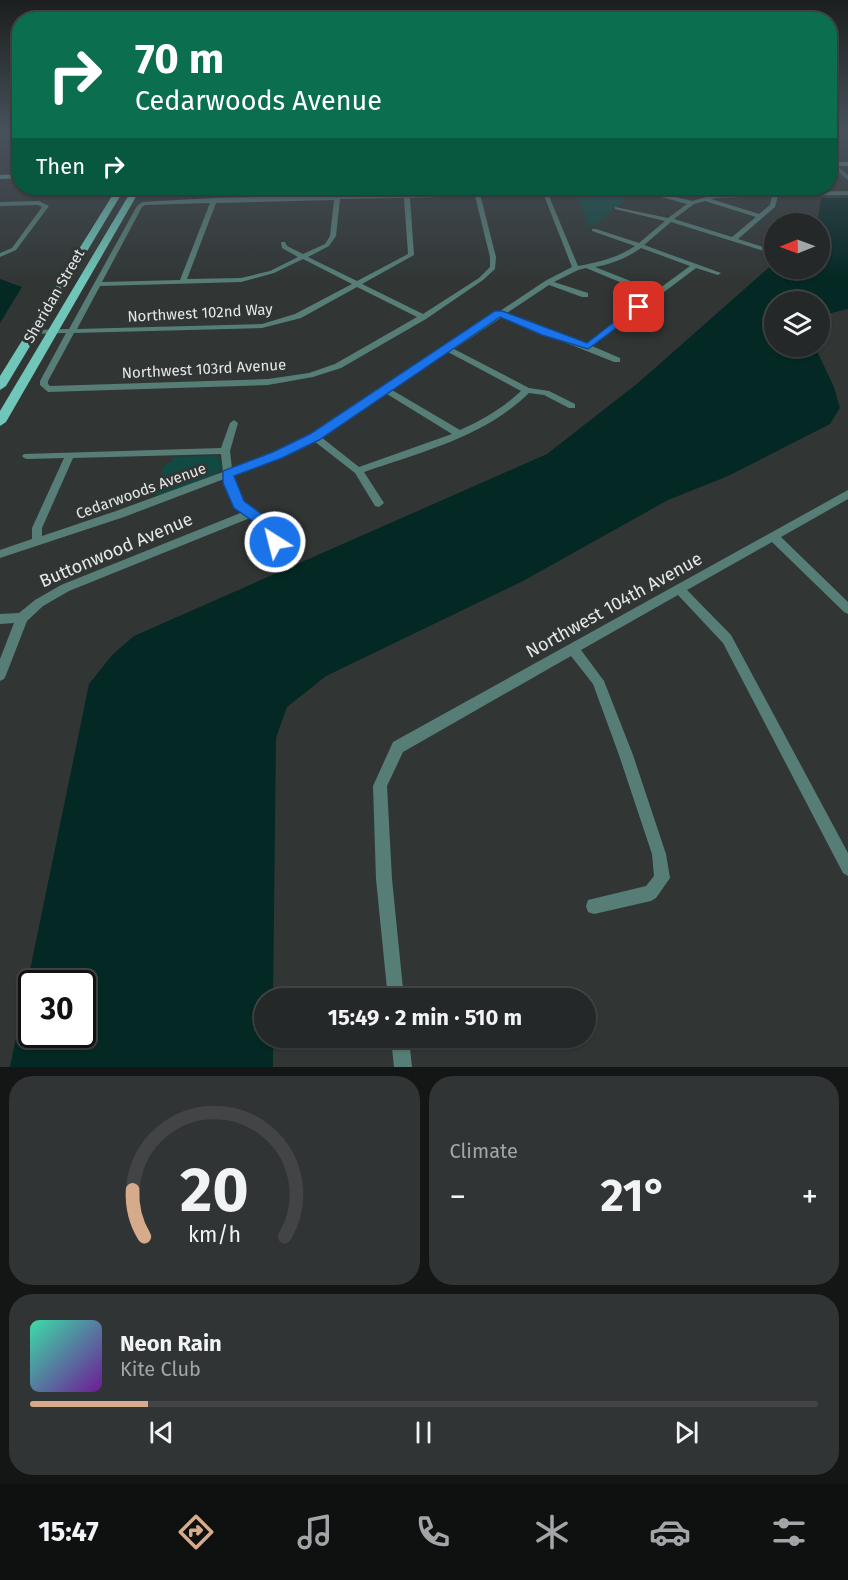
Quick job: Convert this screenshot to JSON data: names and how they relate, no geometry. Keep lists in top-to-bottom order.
{
  "streets": {
    "main road": ["Sheridan Street"],
    "street": [
      "Northwest 102nd Way",
      "Northwest 103rd Avenue",
      "Cedarwoods Avenue",
      "Buttonwood Avenue",
      "Northwest 104th Avenue"
    ]
  },
  "crossings": [
    ["Sheridan Street", "Northwest 102nd Way"],
    ["Northwest 102nd Way", "Northwest 103rd Avenue"]
  ],
  "north": "left",
  "page": {
    "turn": ["70 m", "Cedarwoods Avenue"],
    "then": "Then",
    "limit": "30",
    "trip": "15:49 · 2 min · 510 m",
    "tile": "Climate",
    "heat": ["−", "21°", "+"],
    "song": ["Neon Rain", "Kite Club"],
    "tabs": "15:47",
    "gauge": ["20", "km/h"]
  }
}
